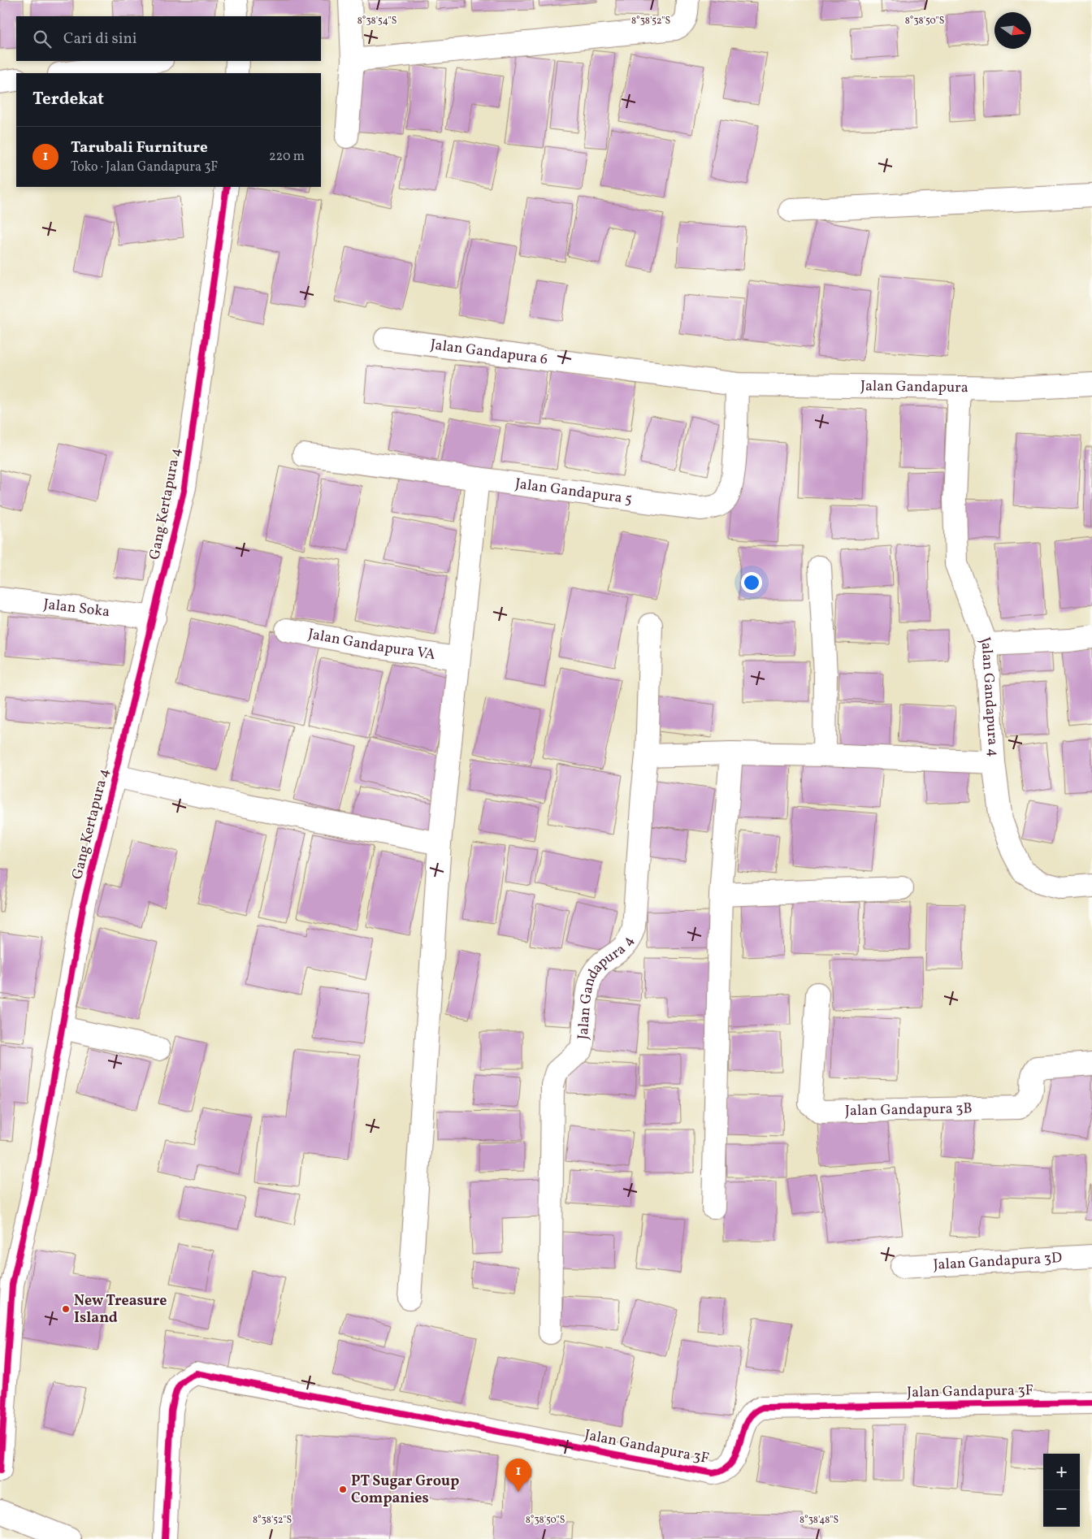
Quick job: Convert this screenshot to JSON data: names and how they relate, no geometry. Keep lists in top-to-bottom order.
{
  "streets": {
    "main road": [
      "Jalan Gandapura 6",
      "Jalan Gandapura",
      "Jalan Gandapura 5",
      "Gang Kertapura 4",
      "Jalan Soka",
      "Jalan Gandapura VA",
      "Jalan Gandapura 4",
      "Jalan Gandapura 3B",
      "Jalan Gandapura 3D",
      "Jalan Gandapura 3F"
    ]
  },
  "crossings": [
    ["Jalan Gandapura 6", "Jalan Gandapura"],
    ["Jalan Gandapura 6", "Jalan Gandapura 5"],
    ["Jalan Gandapura", "Jalan Gandapura 5"],
    ["Jalan Gandapura", "Jalan Gandapura 4"],
    ["Gang Kertapura 4", "Jalan Soka"]
  ],
  "places": ["New Treasure Island", "PT Sugar Group Companies"],
  "north": "right",
  "page": {
    "search": "Cari di sini",
    "heading": "Terdekat",
    "list": [
      {
        "mark": "1",
        "name": "Tarubali Furniture",
        "note": "Toko · Jalan Gandapura 3F",
        "value": "220 m"
      }
    ],
    "map_buttons": ["+", "−"],
    "pins": "1"
  },
  "coordinates": [
    "8°38'54\"S",
    "8°38'52\"S",
    "8°38'50\"S",
    "8°38'48\"S"
  ]
}
